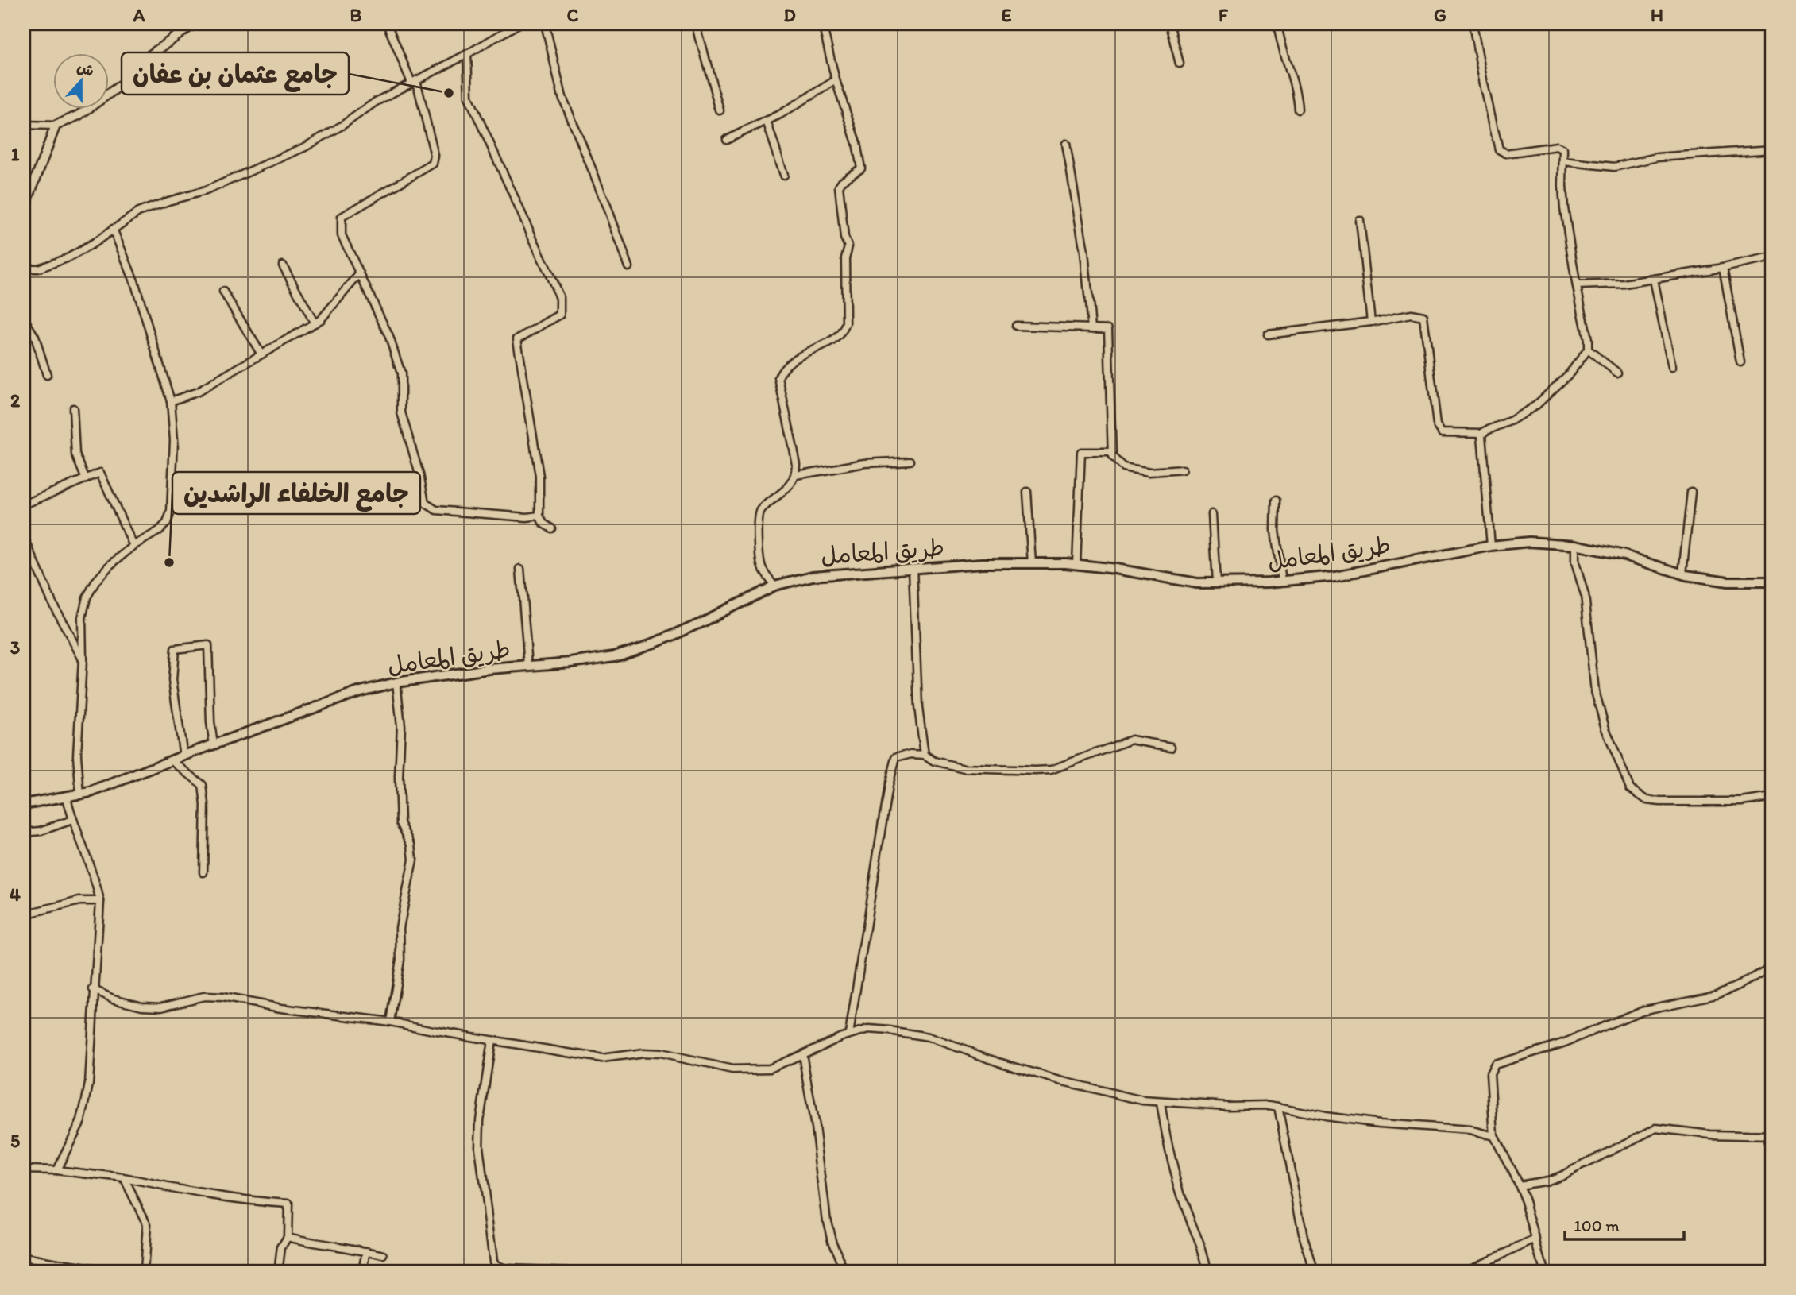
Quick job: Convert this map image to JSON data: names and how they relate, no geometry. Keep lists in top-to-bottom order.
{
  "streets": {
    "main road": ["طريق المعامل"]
  },
  "places": ["جامع عثمان بن عفان", "جامع الخلفاء الراشدين"],
  "scale_bar": "100 m",
  "north": "top",
  "grid": {
    "columns": [
      "A",
      "B",
      "C",
      "D",
      "E",
      "F",
      "G",
      "H"
    ],
    "rows": [
      "1",
      "2",
      "3",
      "4",
      "5"
    ]
  }
}
